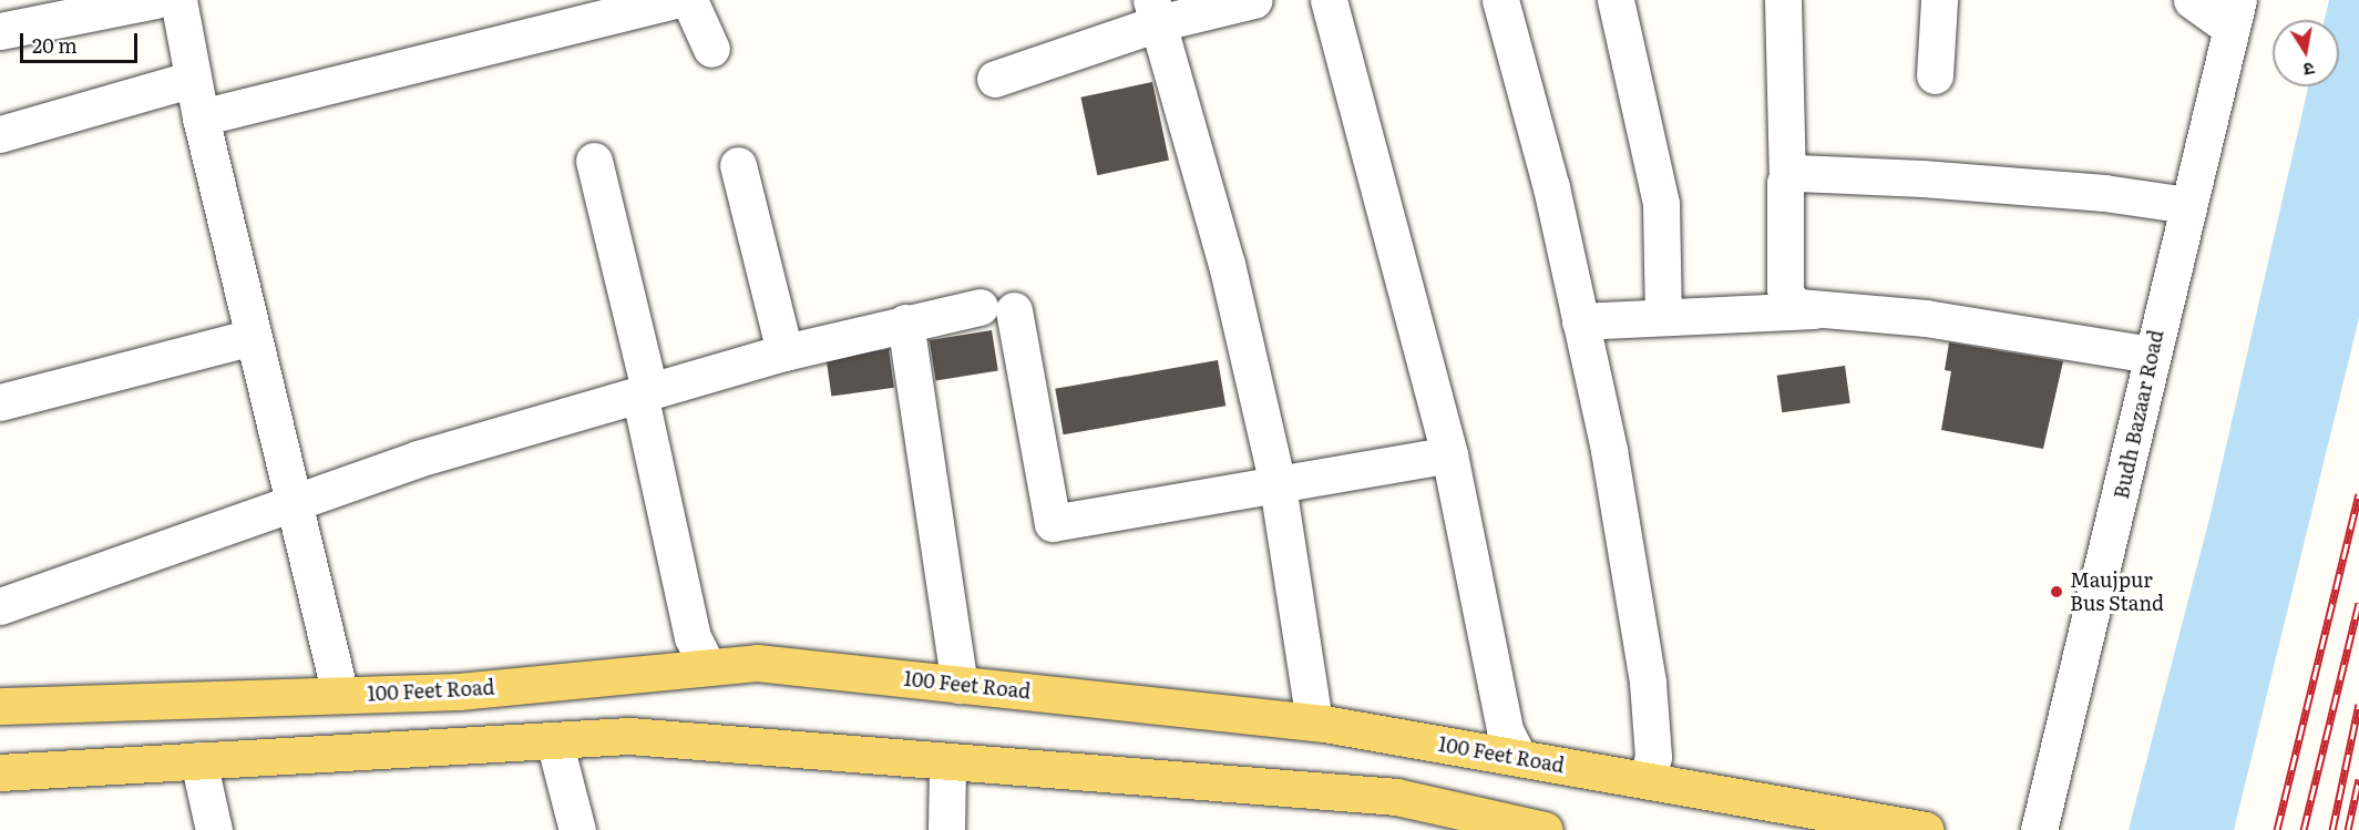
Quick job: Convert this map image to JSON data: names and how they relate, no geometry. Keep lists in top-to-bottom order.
{
  "streets": {
    "main road": ["100 Feet Road"],
    "street": ["Budh Bazaar Road"]
  },
  "places": ["Maujpur Bus Stand"],
  "scale_bar": "20 m",
  "north": "bottom"
}
